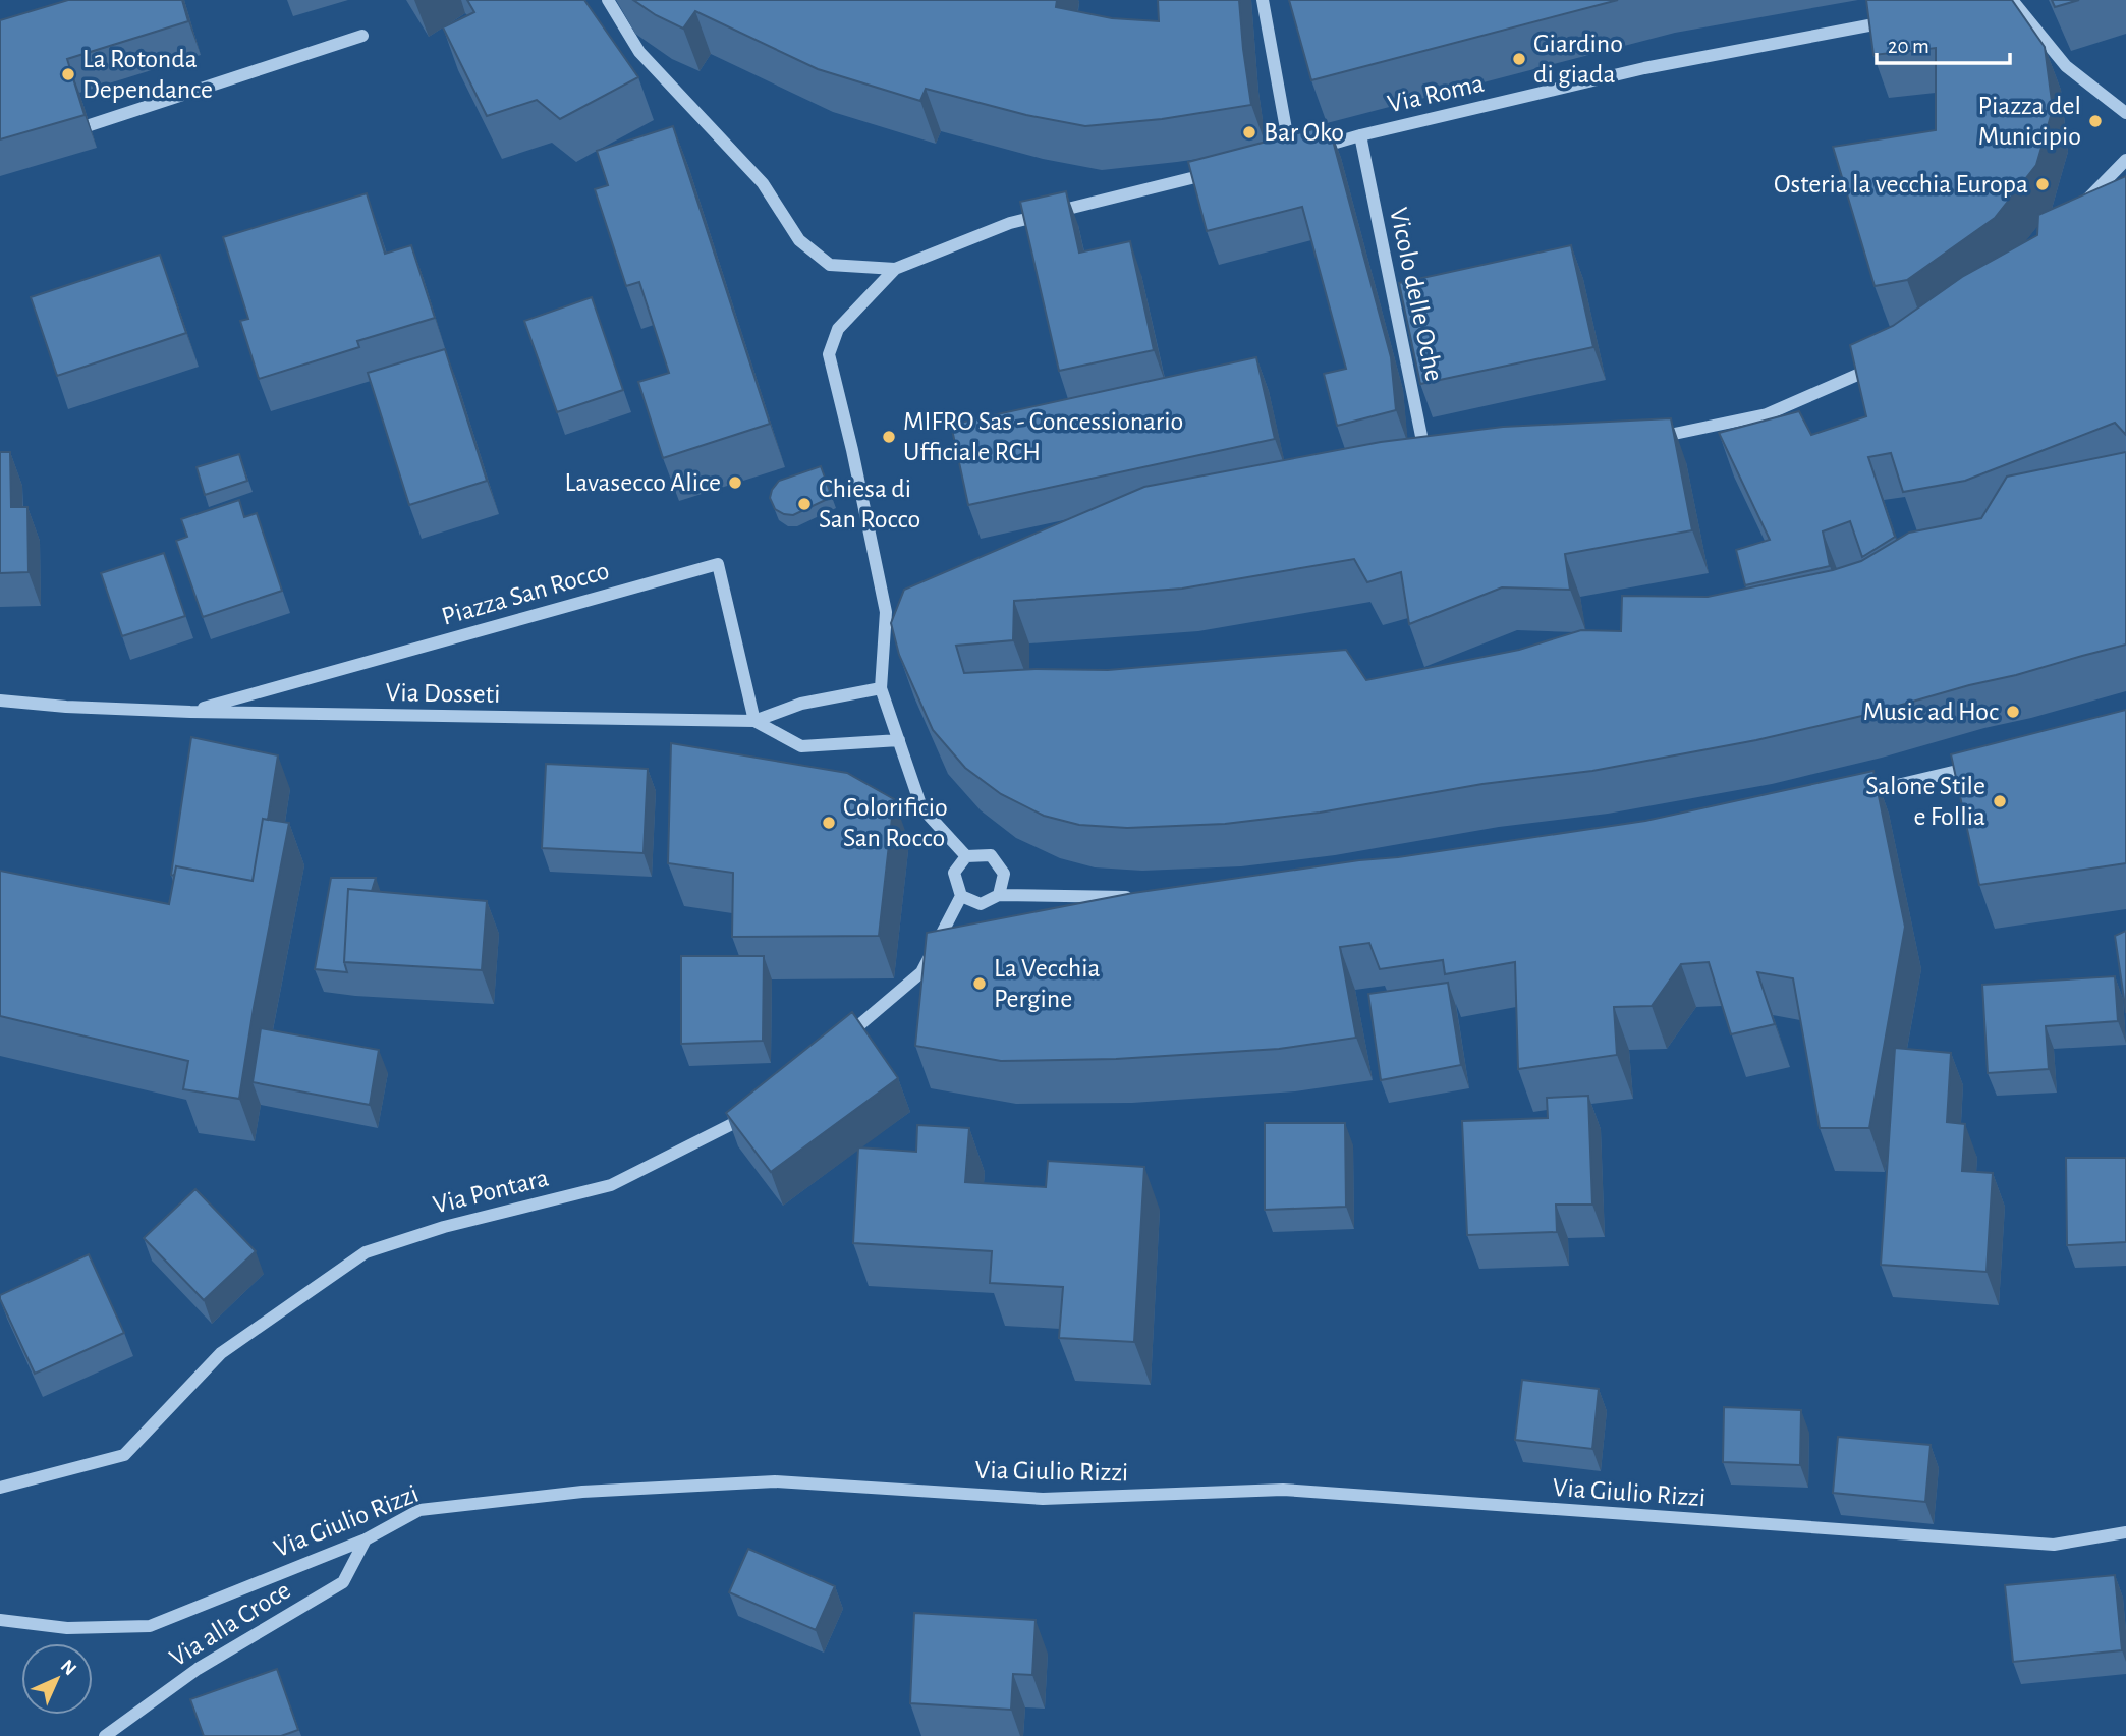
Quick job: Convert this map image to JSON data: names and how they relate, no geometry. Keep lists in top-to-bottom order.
{
  "streets": {
    "street": [
      "Via Roma",
      "Vicolo delle Oche",
      "Piazza San Rocco",
      "Via Dosseti",
      "Via Pontara",
      "Via Giulio Rizzi",
      "Via alla Croce"
    ]
  },
  "crossings": [
    ["Via Roma", "Vicolo delle Oche"],
    ["Piazza San Rocco", "Via Dosseti"],
    ["Via Giulio Rizzi", "Via alla Croce"]
  ],
  "places": [
    "Giardino di giada",
    "La Rotonda Dependance",
    "Piazza del Municipio",
    "Bar Oko",
    "Osteria la vecchia Europa",
    "MIFRO Sas - Concessionario Ufficiale RCH",
    "Lavasecco Alice",
    "Chiesa di San Rocco",
    "Music ad Hoc",
    "Salone Stile e Follia",
    "Colorificio San Rocco",
    "La Vecchia Pergine"
  ],
  "scale_bar": "20 m",
  "north": "top right"
}
